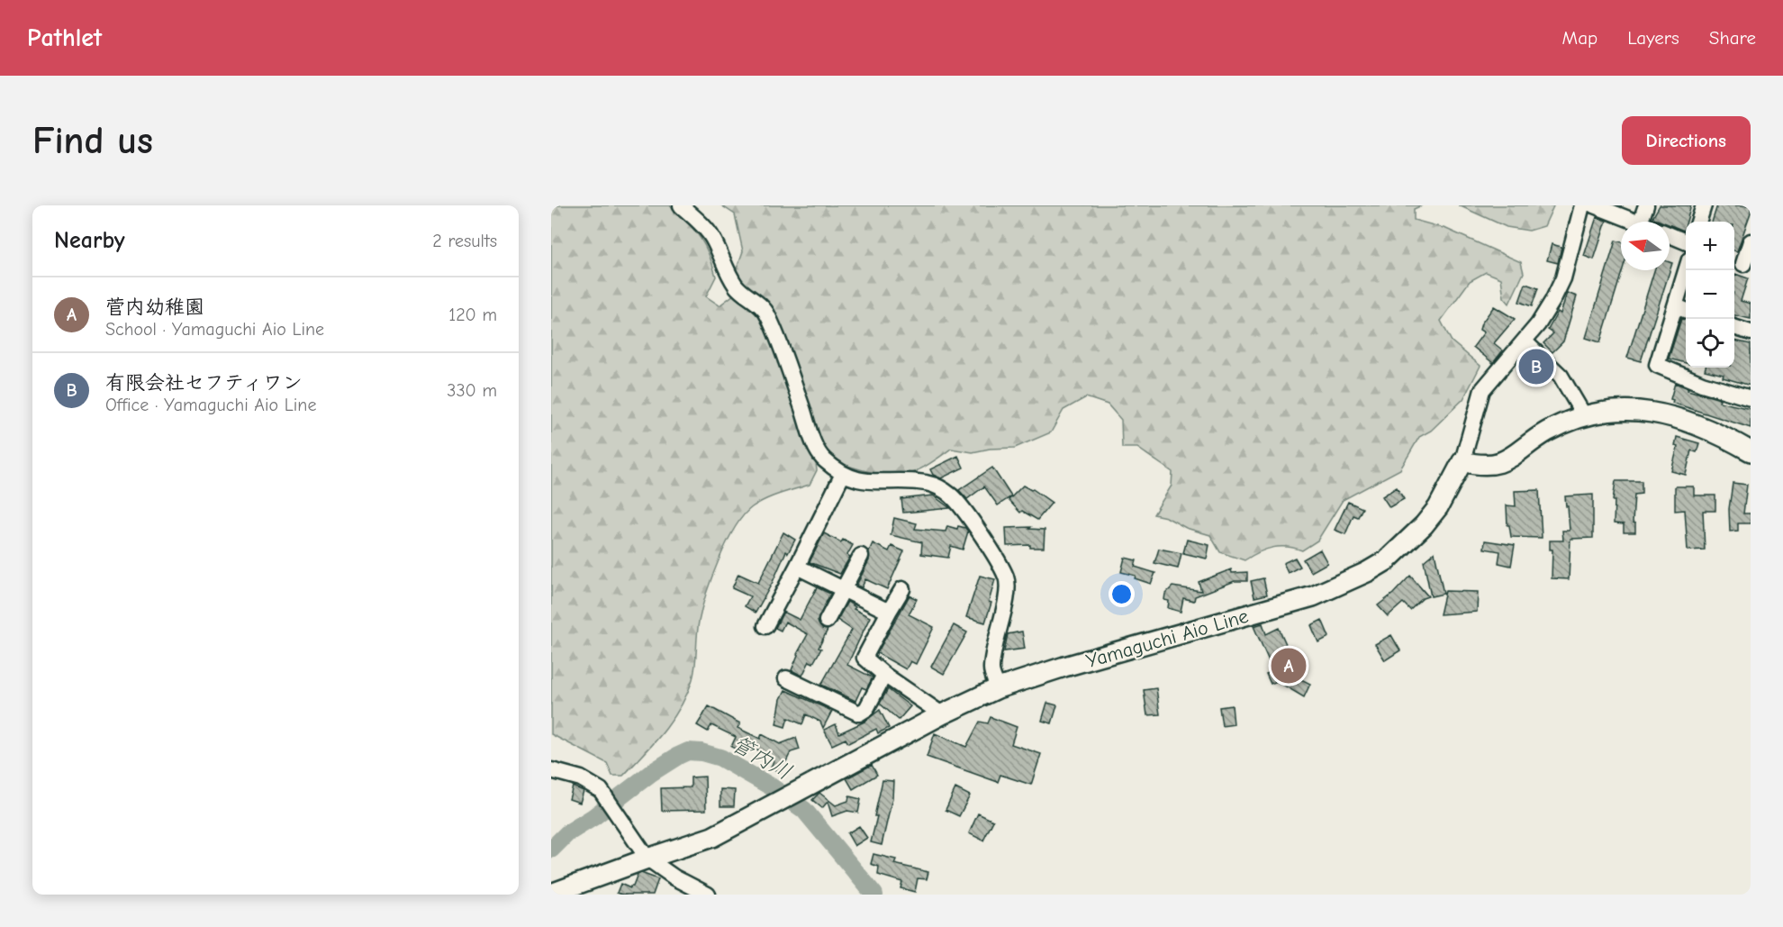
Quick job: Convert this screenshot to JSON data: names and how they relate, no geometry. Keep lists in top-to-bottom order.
{
  "streets": {
    "main road": ["Yamaguchi Aio Line"]
  },
  "water": ["管内川"],
  "north": "left",
  "page": {
    "header": "Pathlet",
    "nav": ["Map", "Layers", "Share"],
    "buttons": "Directions",
    "title": "Find us",
    "heading": ["Nearby", "2 results"],
    "map_buttons": ["+", "−"],
    "list": [
      {
        "mark": "A",
        "name": "菅内幼稚園",
        "note": "School · Yamaguchi Aio Line",
        "value": "120 m"
      },
      {
        "mark": "B",
        "name": "有限会社セフティワン",
        "note": "Office · Yamaguchi Aio Line",
        "value": "330 m"
      }
    ],
    "pins": ["B", "A"]
  }
}
